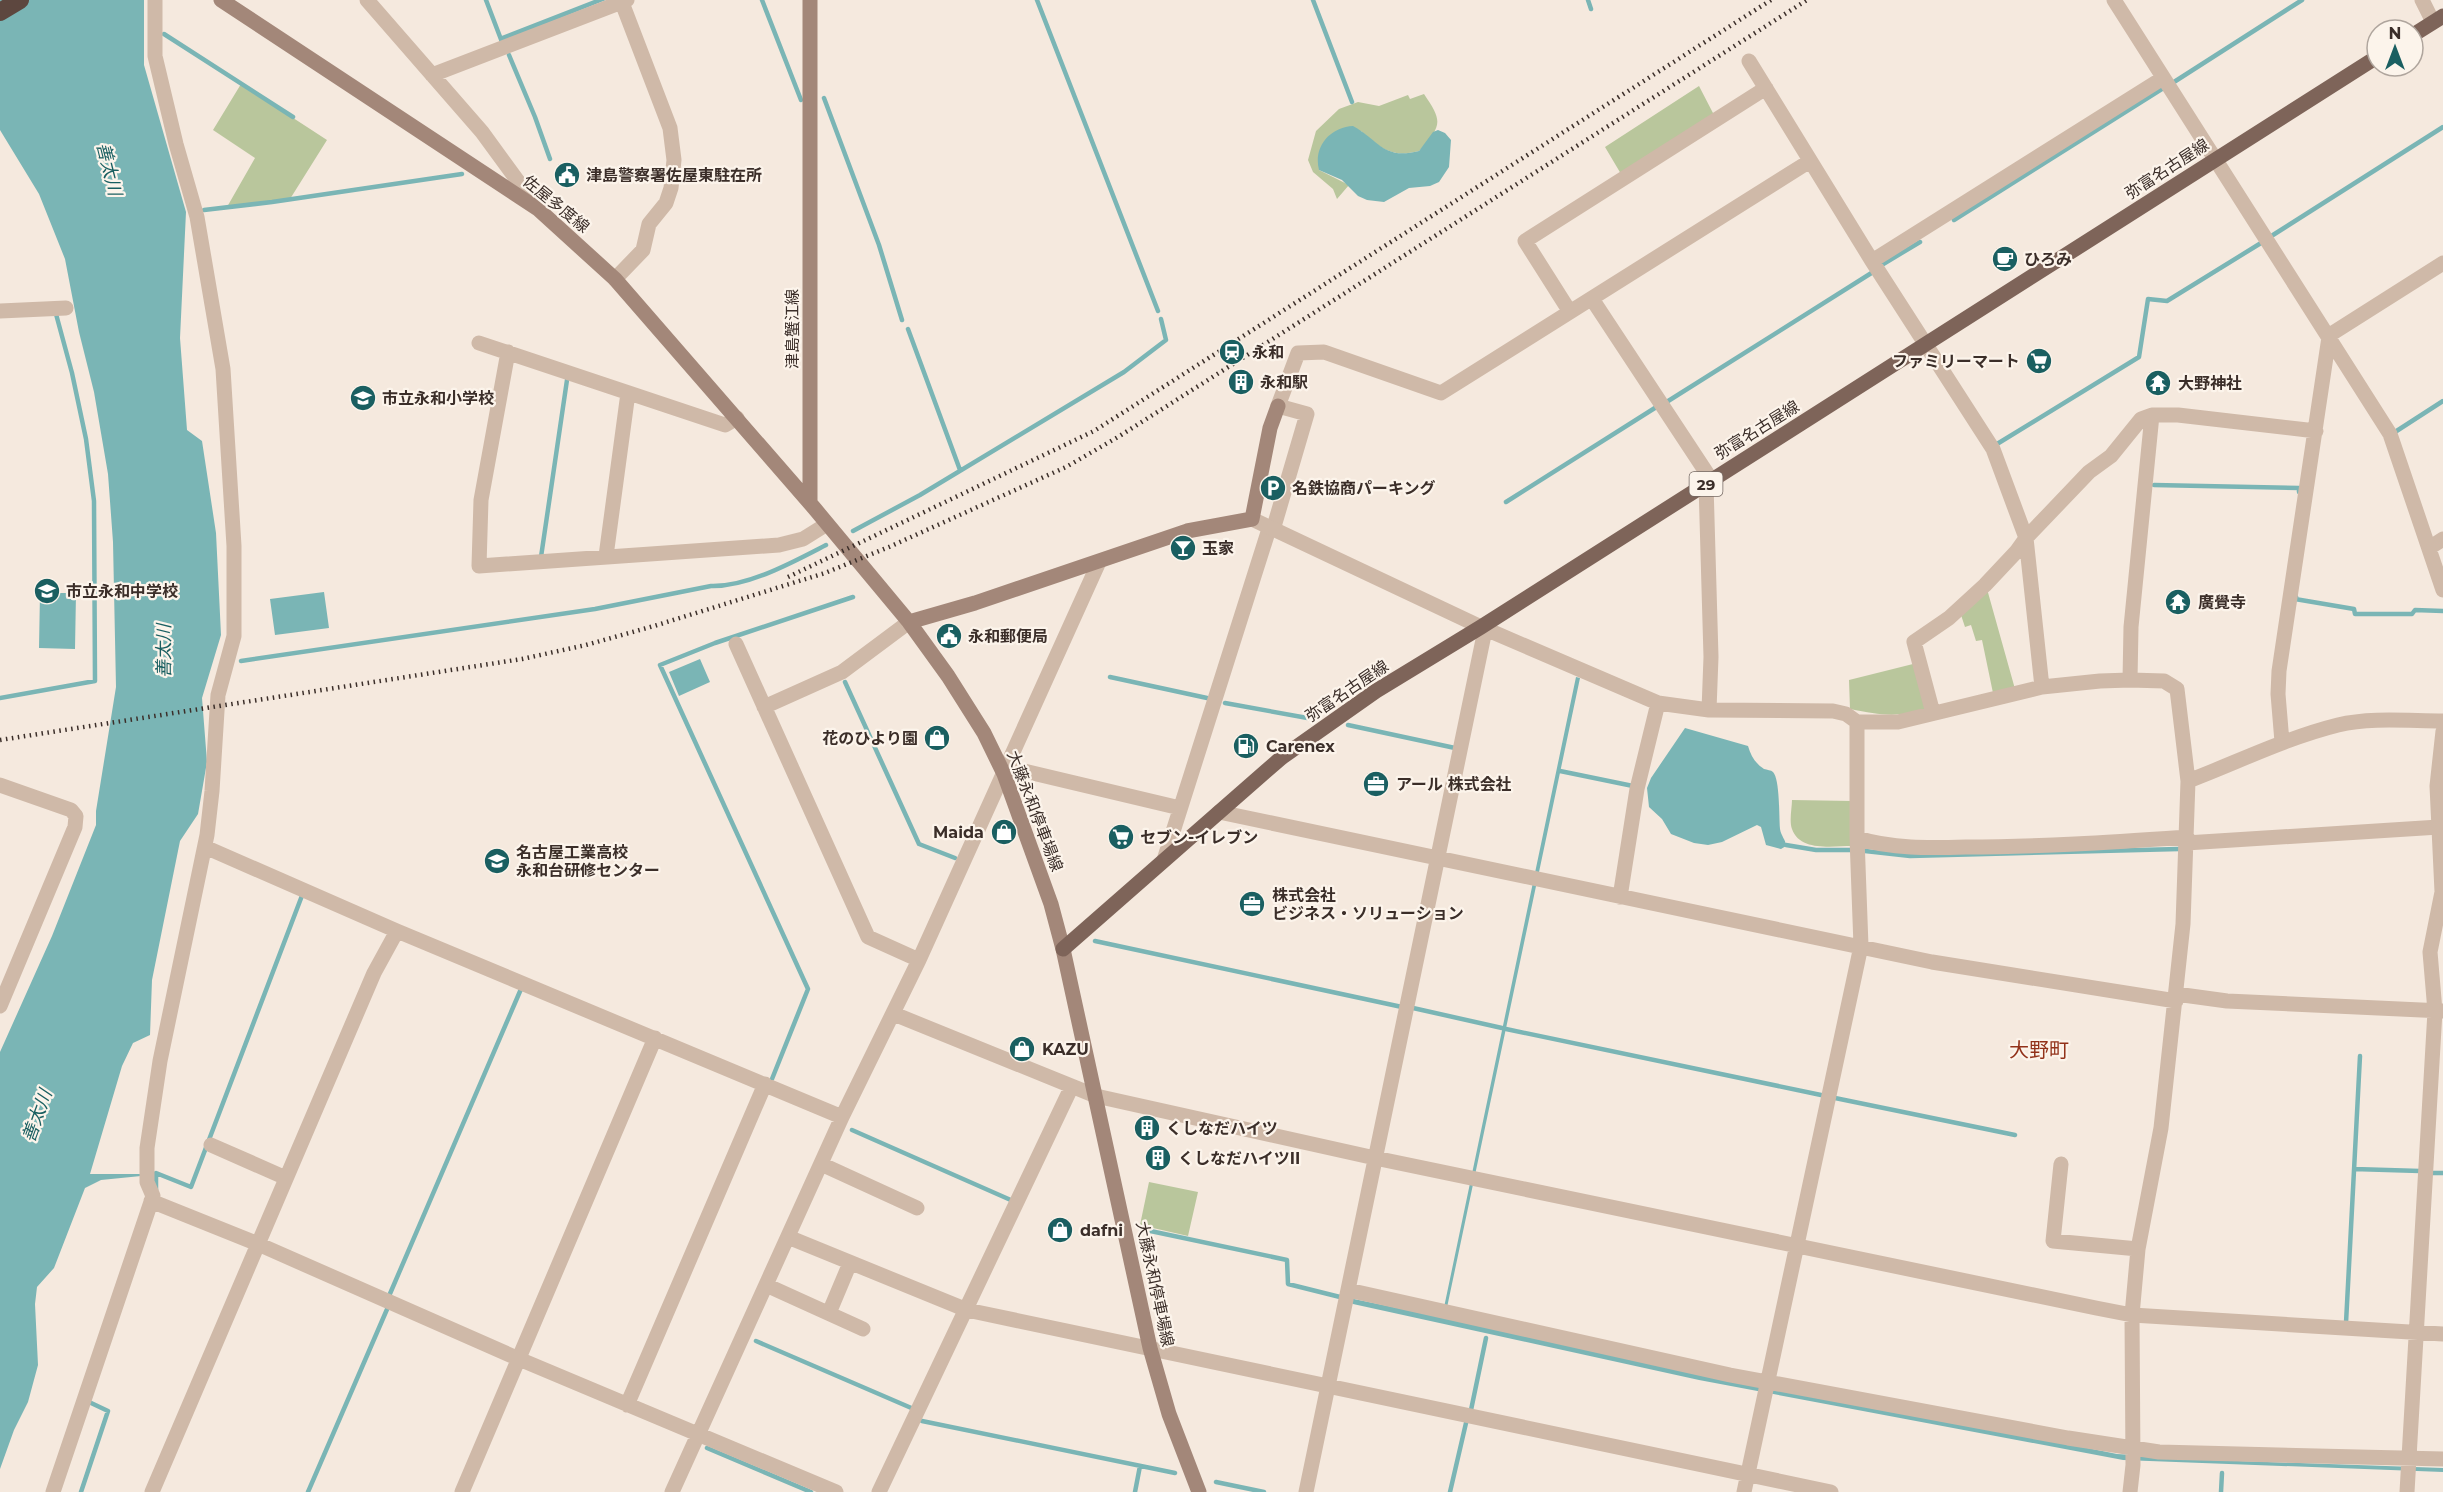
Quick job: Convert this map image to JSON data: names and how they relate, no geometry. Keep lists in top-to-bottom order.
{
  "streets": {
    "main road": [
      "弥富名古屋線",
      "佐屋多度線",
      "津島蟹江線",
      "29",
      "大藤永和停車場線"
    ]
  },
  "crossings": [
    ["弥富名古屋線", "大藤永和停車場線"],
    ["佐屋多度線", "津島蟹江線"]
  ],
  "districts": ["大野町"],
  "water": ["善太川"],
  "places": {
    "public building": ["津島警察署佐屋東駐在所", "永和郵便局"],
    "cafe": ["ひろみ"],
    "station": ["永和"],
    "supermarket": ["ファミリーマート", "セブン-イレブン"],
    "building": ["永和駅", "くしなだハイツ", "くしなだハイツII"],
    "temple": ["大野神社", "廣覺寺"],
    "school or university": ["市立永和小学校", "市立永和中学校", "名古屋工業高校 永和台研修センター"],
    "parking": ["名鉄協商パーキング"],
    "bar": ["玉家"],
    "shop": [
      "花のひより園",
      "Maida",
      "KAZU",
      "dafni"
    ],
    "fuel station": ["Carenex"],
    "office": ["アール 株式会社", "株式会社 ビジネス・ソリューション"]
  },
  "north": "top"
}
